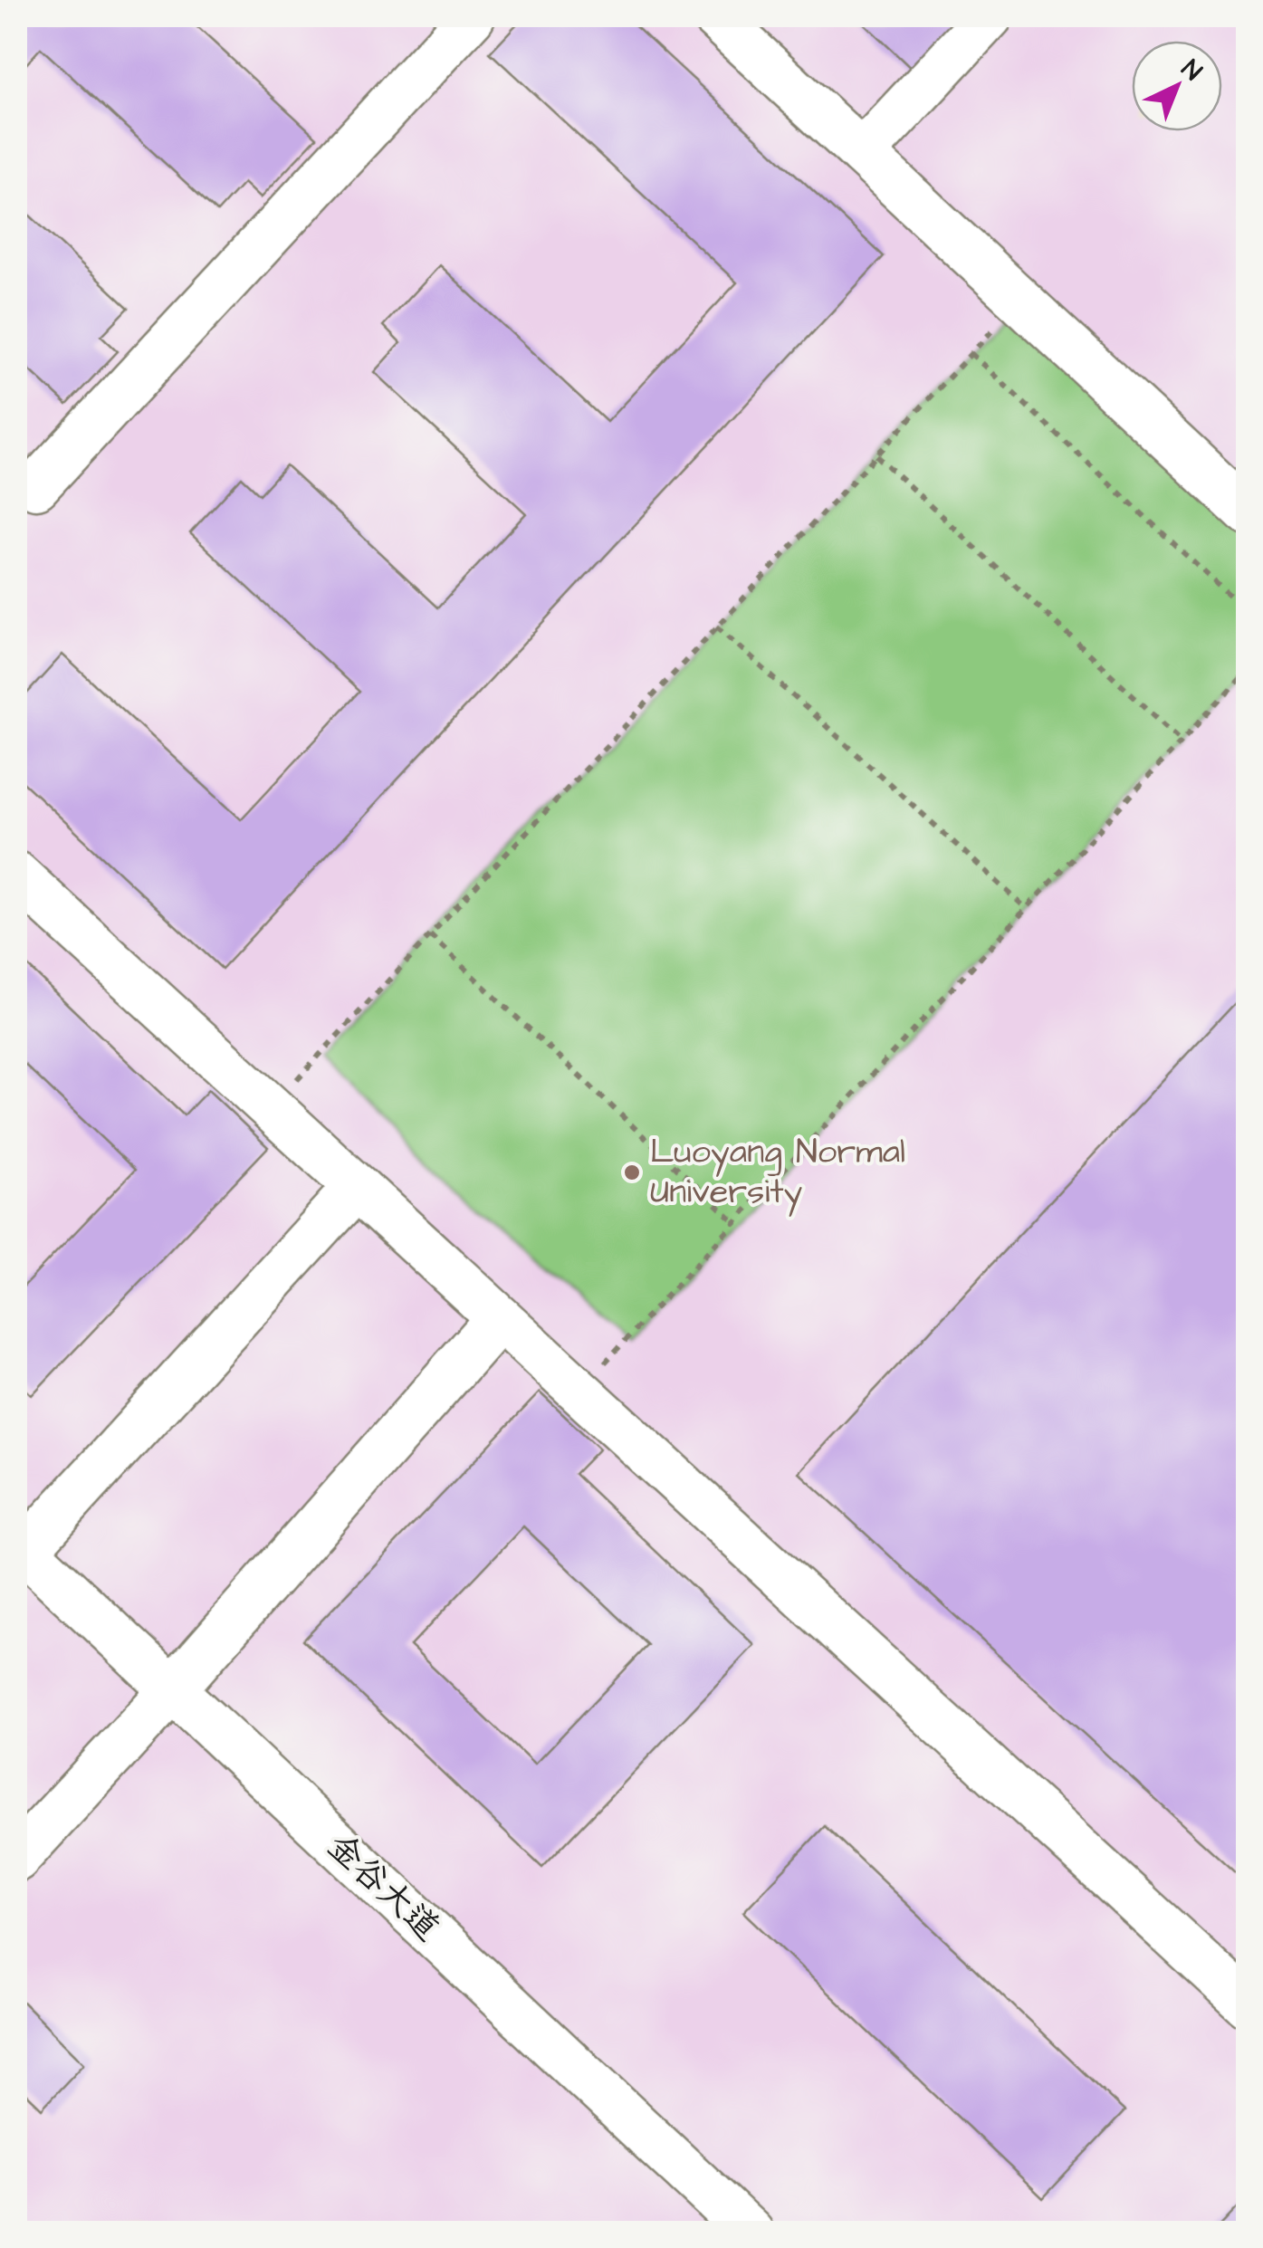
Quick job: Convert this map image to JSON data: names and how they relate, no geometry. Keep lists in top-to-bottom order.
{
  "streets": {
    "lane": ["金谷大道"]
  },
  "places": ["Luoyang Normal University"],
  "north": "top right"
}
